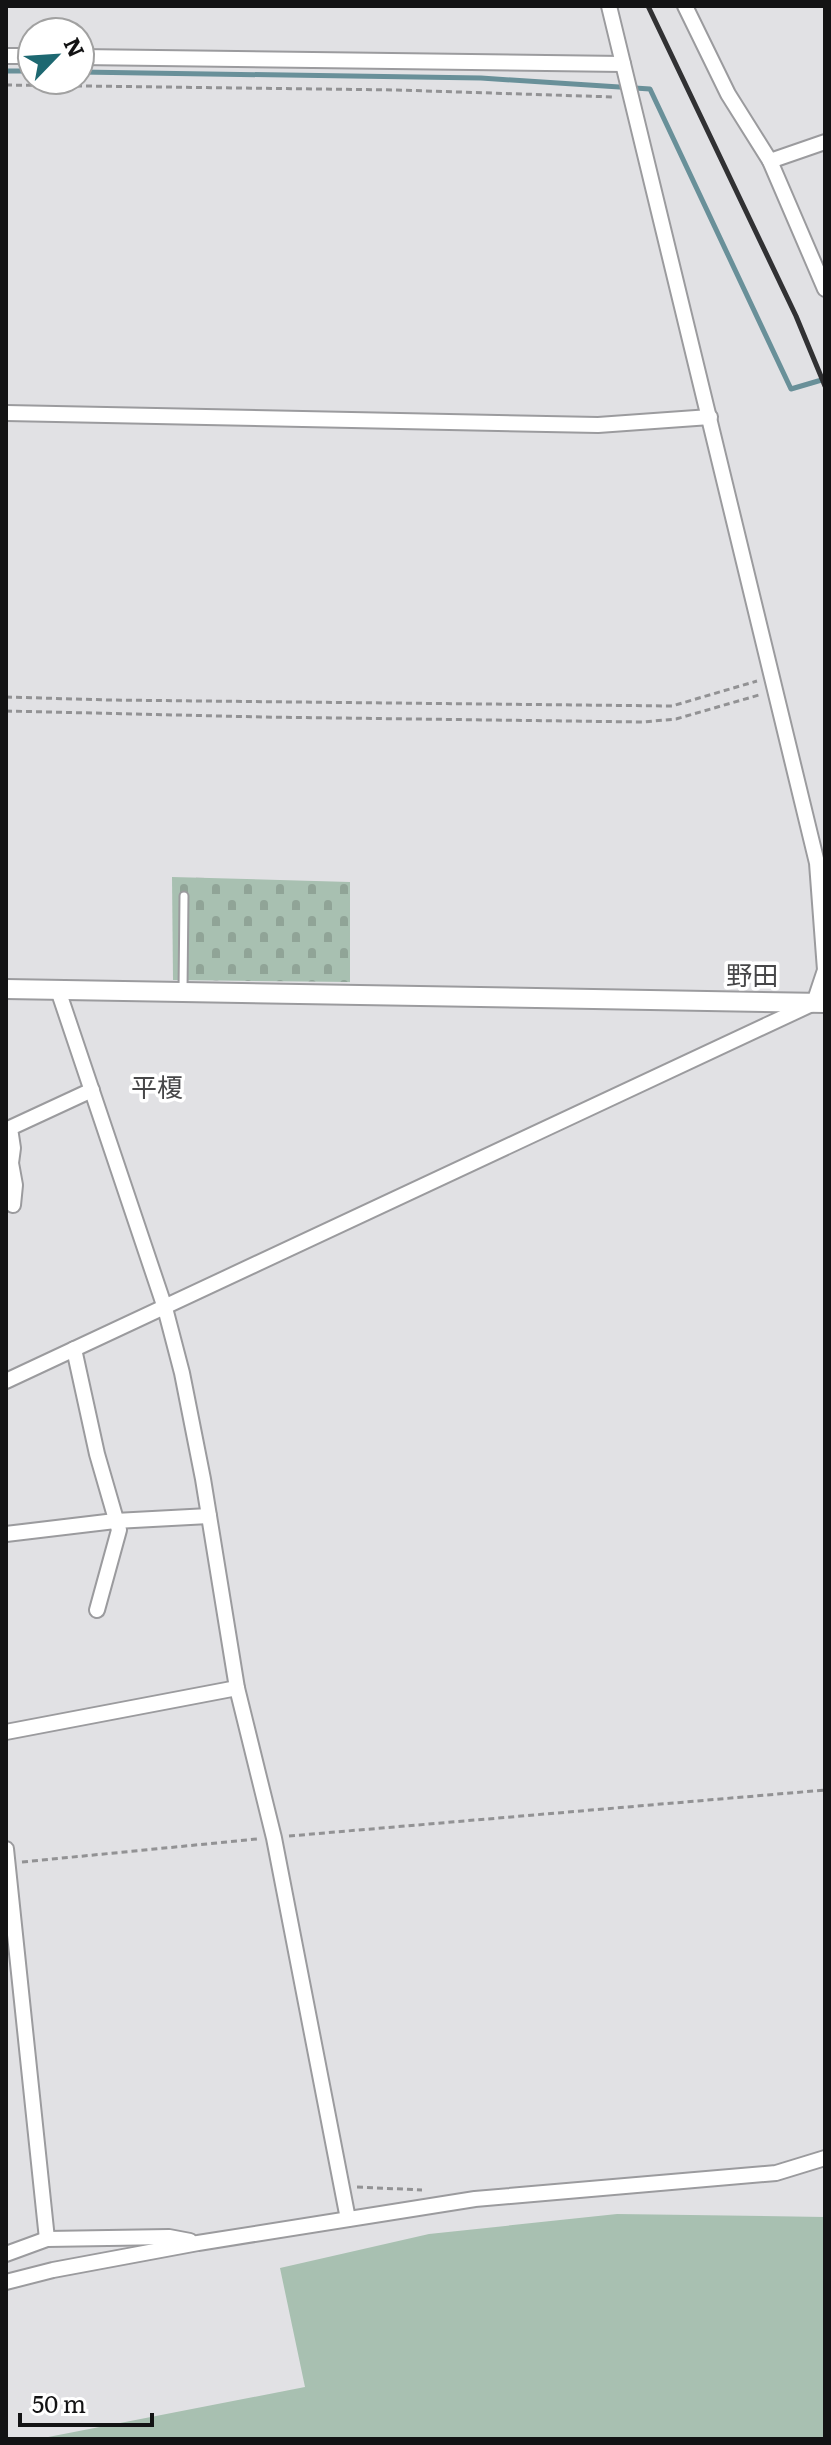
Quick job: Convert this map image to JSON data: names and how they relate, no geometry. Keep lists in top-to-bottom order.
{
  "districts": ["野田", "平榎"],
  "scale_bar": "50 m",
  "north": "top right"
}
